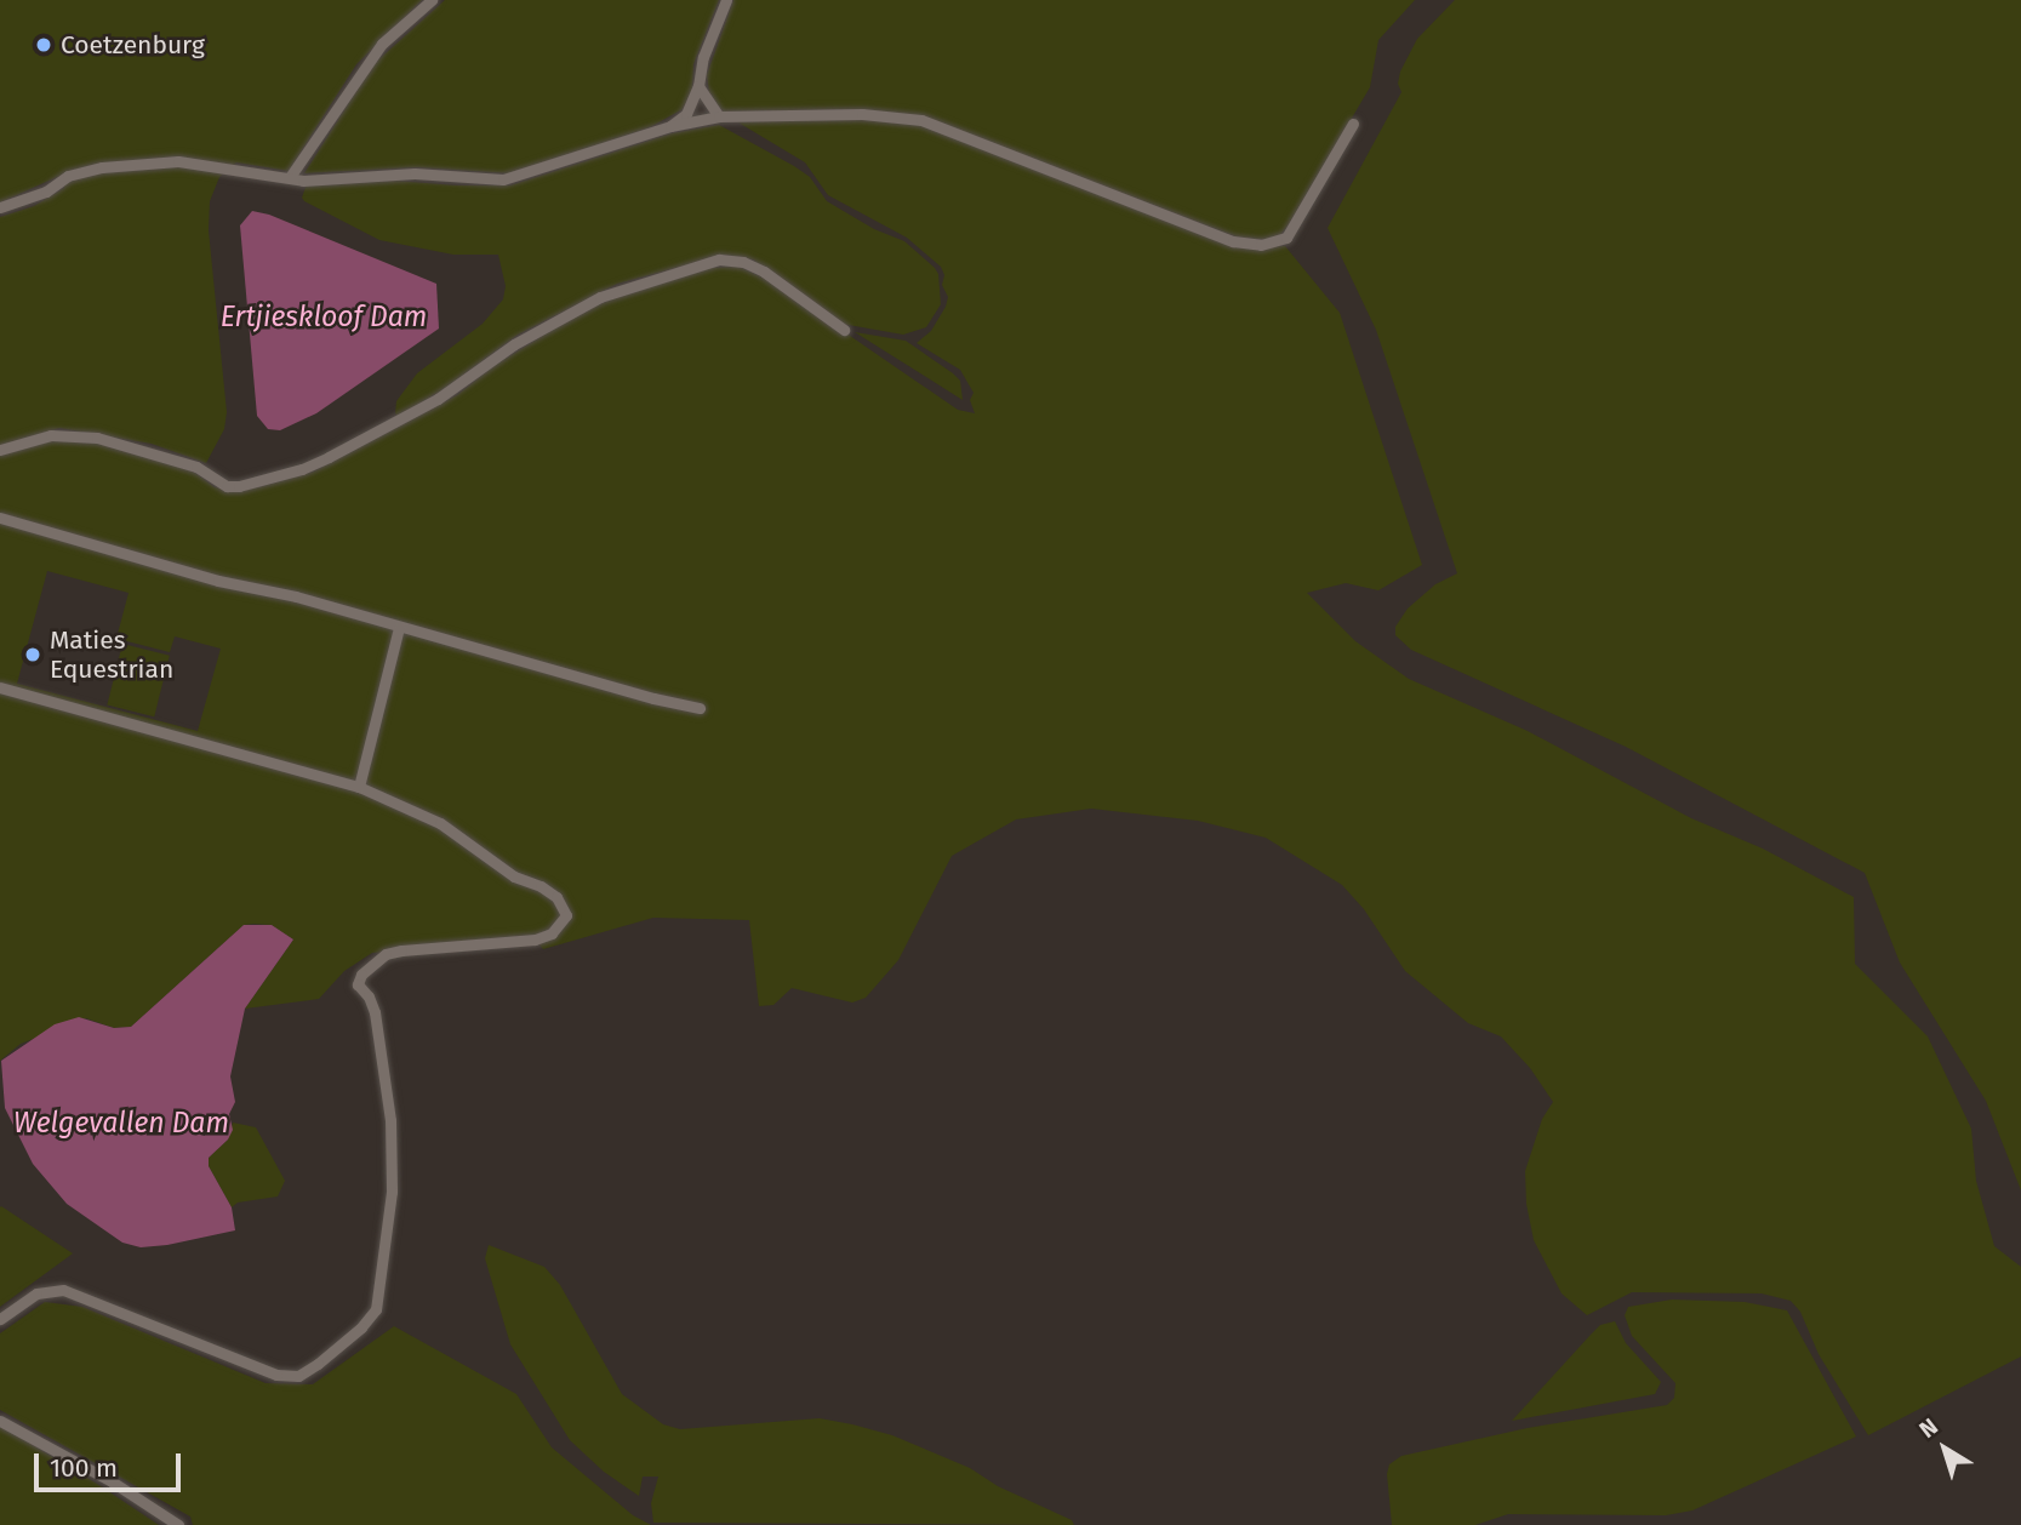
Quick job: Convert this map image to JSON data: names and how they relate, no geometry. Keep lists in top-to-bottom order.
{
  "water": ["Ertjieskloof Dam", "Welgevallen Dam"],
  "places": ["Coetzenburg", "Maties Equestrian"],
  "scale_bar": "100 m",
  "north": "top left"
}
